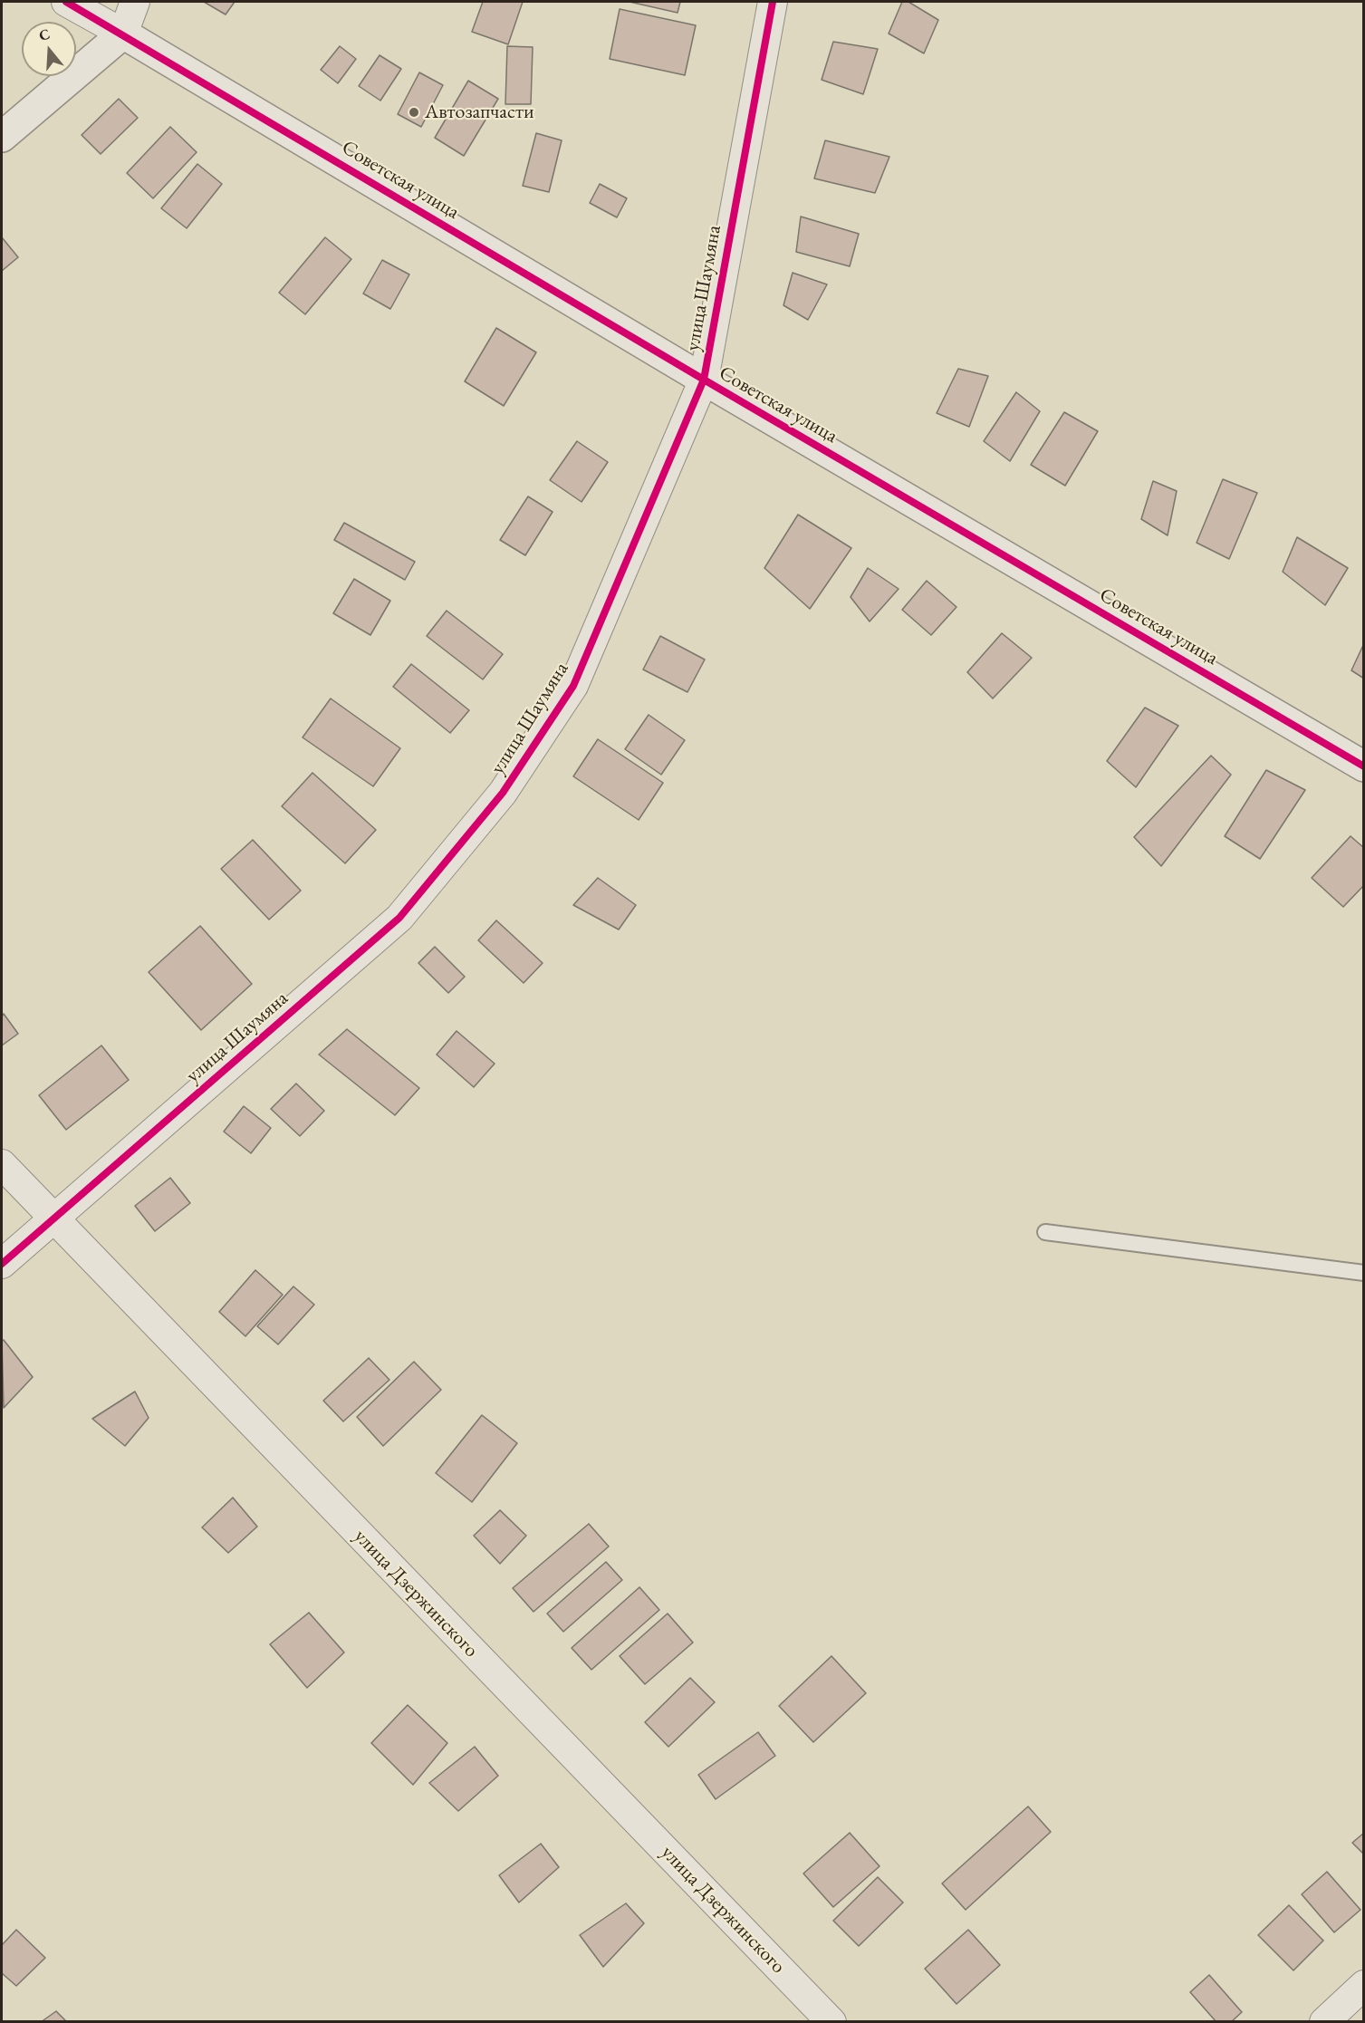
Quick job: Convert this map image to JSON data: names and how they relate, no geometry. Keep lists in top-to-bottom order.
{
  "streets": {
    "street": ["Советская улица", "улица Шаумяна", "улица Дзержинского"]
  },
  "crossings": [
    ["Советская улица", "улица Шаумяна"],
    ["улица Шаумяна", "улица Дзержинского"]
  ],
  "places": ["Автозапчасти"],
  "north": "top"
}
